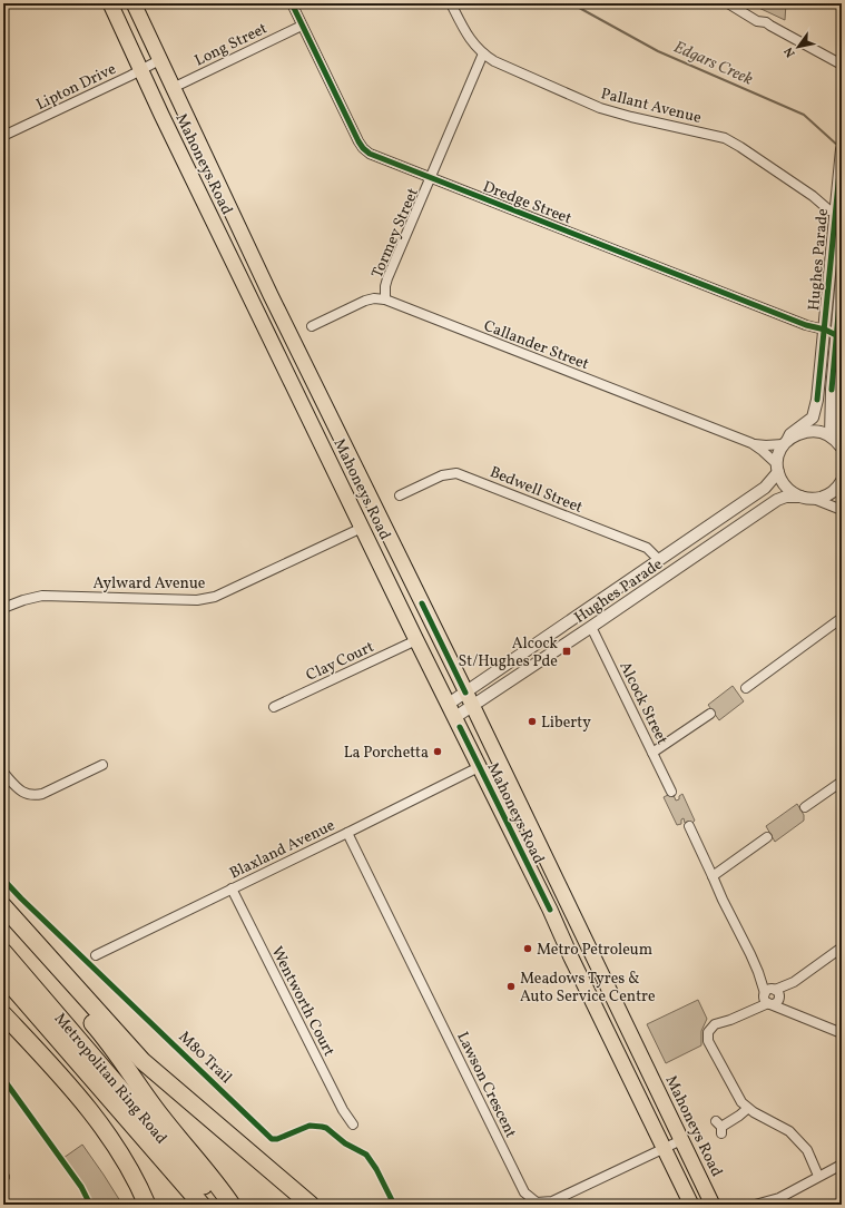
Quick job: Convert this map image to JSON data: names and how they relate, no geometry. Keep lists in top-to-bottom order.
{
  "streets": {
    "highway": ["Metropolitan Ring Road"],
    "main road": ["Mahoneys Road"],
    "street": [
      "Long Street",
      "Lipton Drive",
      "Pallant Avenue",
      "Dredge Street",
      "Tormey Street",
      "Hughes Parade",
      "Callander Street",
      "Bedwell Street",
      "Aylward Avenue",
      "Clay Court",
      "Alcock Street",
      "Blaxland Avenue",
      "Wentworth Court",
      "Lawson Crescent"
    ],
    "cycle path": ["M80 Trail"]
  },
  "crossings": [
    ["Long Street", "Mahoneys Road"],
    ["Long Street", "Dredge Street"],
    ["Lipton Drive", "Mahoneys Road"],
    ["Pallant Avenue", "Tormey Street"],
    ["Pallant Avenue", "Hughes Parade"],
    ["Mahoneys Road", "Hughes Parade"],
    ["Mahoneys Road", "Aylward Avenue"],
    ["Mahoneys Road", "Clay Court"],
    ["Mahoneys Road", "Blaxland Avenue"],
    ["Mahoneys Road", "Lawson Crescent"],
    ["Dredge Street", "Tormey Street"],
    ["Dredge Street", "Hughes Parade"],
    ["Tormey Street", "Callander Street"],
    ["Hughes Parade", "Callander Street"],
    ["Hughes Parade", "Bedwell Street"],
    ["Hughes Parade", "Alcock Street"],
    ["Blaxland Avenue", "Wentworth Court"],
    ["Blaxland Avenue", "Lawson Crescent"]
  ],
  "water": ["Edgars Creek"],
  "places": {
    "transit": ["Alcock St/Hughes Pde"],
    "other": [
      "Liberty",
      "La Porchetta",
      "Metro Petroleum",
      "Meadows Tyres & Auto Service Centre"
    ]
  },
  "north": "bottom left"
}
